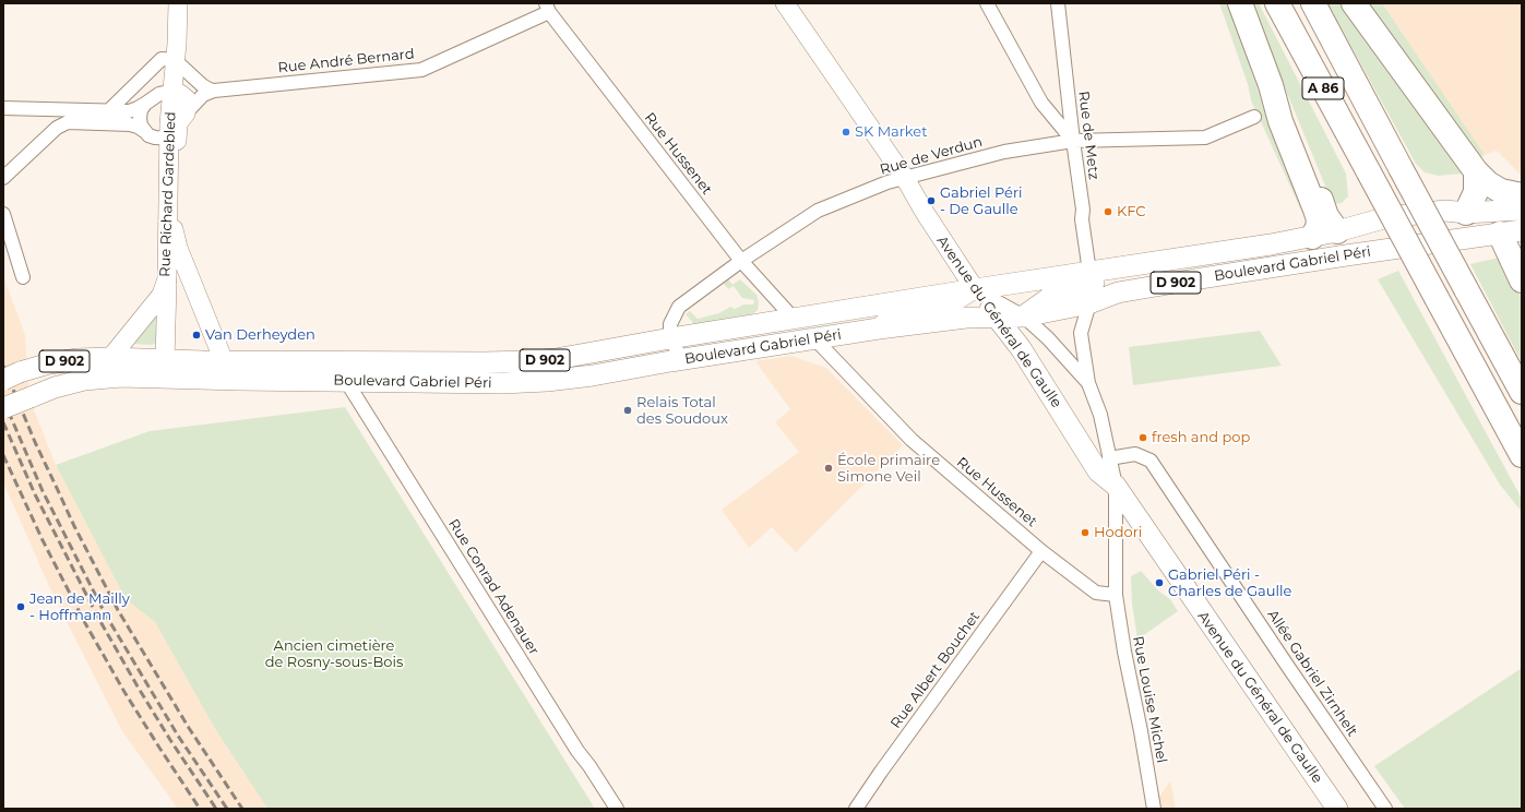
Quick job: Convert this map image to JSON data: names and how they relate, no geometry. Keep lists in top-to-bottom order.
{
  "streets": {
    "highway": ["A 86"],
    "main road": [
      "Rue Richard Gardebled",
      "Boulevard Gabriel Péri",
      "D 902",
      "Avenue du Général de Gaulle"
    ],
    "street": [
      "Rue André Bernard",
      "Rue de Metz",
      "Rue Hussenet",
      "Rue de Verdun",
      "Rue Conrad Adenauer",
      "Rue Albert Bouchet",
      "Allée Gabriel Zirnhelt",
      "Rue Louise Michel"
    ]
  },
  "crossings": [
    ["Rue André Bernard", "Rue Hussenet"],
    ["Rue André Bernard", "Rue Richard Gardebled"],
    ["Rue de Metz", "Rue de Verdun"],
    ["Rue de Metz", "Boulevard Gabriel Péri"],
    ["Rue Hussenet", "Rue de Verdun"],
    ["Rue Hussenet", "Boulevard Gabriel Péri"],
    ["Rue Hussenet", "Rue Albert Bouchet"],
    ["Rue Hussenet", "Rue Louise Michel"],
    ["Rue de Verdun", "Boulevard Gabriel Péri"],
    ["Rue de Verdun", "Avenue du Général de Gaulle"],
    ["Rue Richard Gardebled", "Boulevard Gabriel Péri"],
    ["Boulevard Gabriel Péri", "Avenue du Général de Gaulle"],
    ["Boulevard Gabriel Péri", "Rue Conrad Adenauer"],
    ["Avenue du Général de Gaulle", "Rue Louise Michel"]
  ],
  "parks": ["Ancien cimetière de Rosny-sous-Bois"],
  "places": [
    "SK Market",
    "Gabriel Péri - De Gaulle",
    "KFC",
    "Van Derheyden",
    "Relais Total des Soudoux",
    "fresh and pop",
    "École primaire Simone Veil",
    "Hodori",
    "Gabriel Péri - Charles de Gaulle",
    "Jean de Mailly - Hoffmann"
  ]
}
